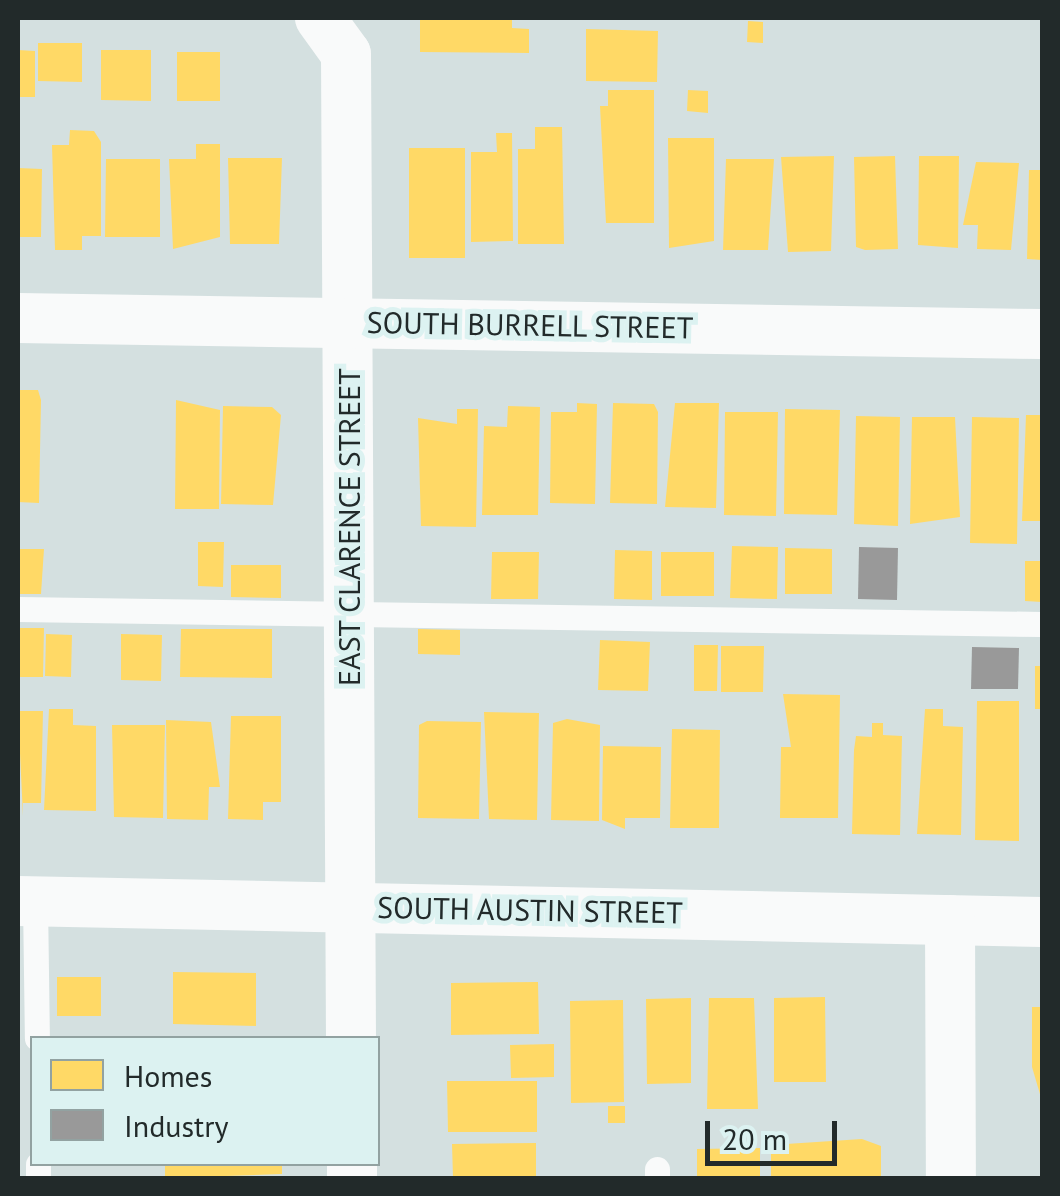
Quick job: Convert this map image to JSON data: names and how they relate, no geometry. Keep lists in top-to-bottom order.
{
  "streets": {
    "street": ["SOUTH BURRELL STREET", "EAST CLARENCE STREET", "SOUTH AUSTIN STREET"]
  },
  "crossings": [
    ["SOUTH BURRELL STREET", "EAST CLARENCE STREET"],
    ["EAST CLARENCE STREET", "SOUTH AUSTIN STREET"]
  ],
  "legend": ["Homes", "Industry"],
  "scale_bar": "20 m"
}
